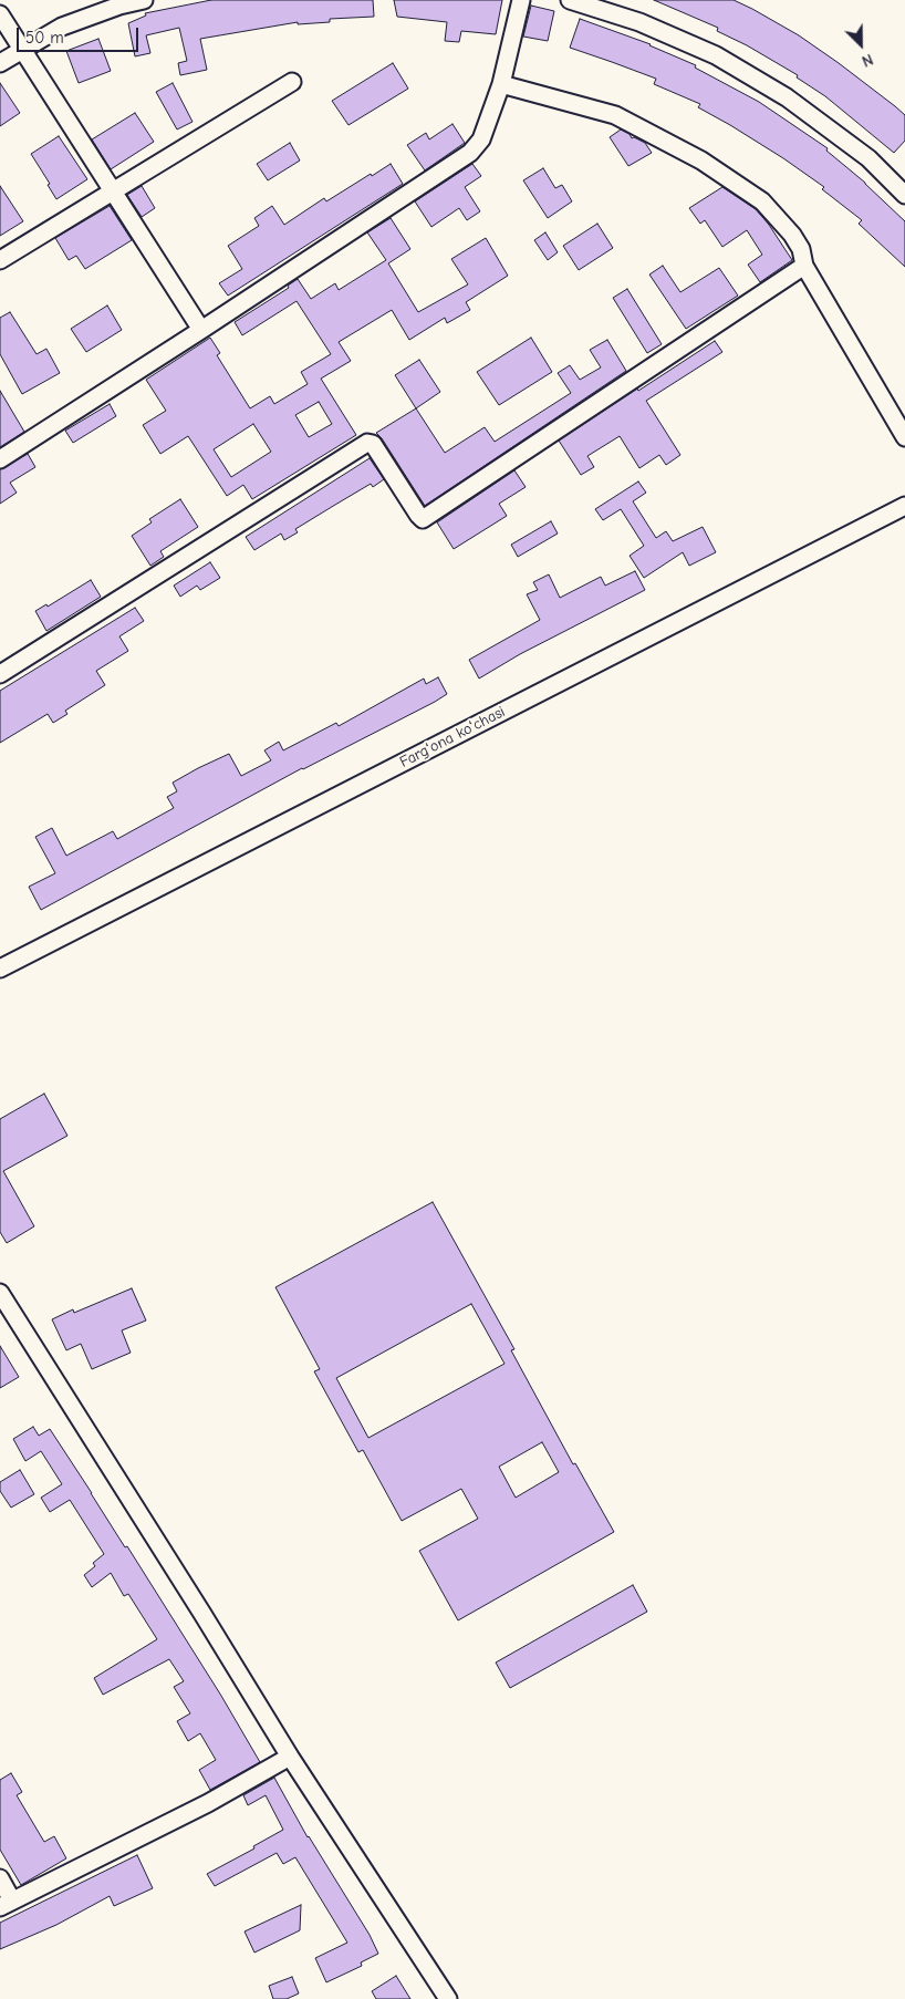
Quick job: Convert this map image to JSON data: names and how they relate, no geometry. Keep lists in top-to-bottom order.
{
  "streets": {
    "street": ["Fargʻona koʻchasi"]
  },
  "scale_bar": "50 m",
  "north": "bottom right"
}
